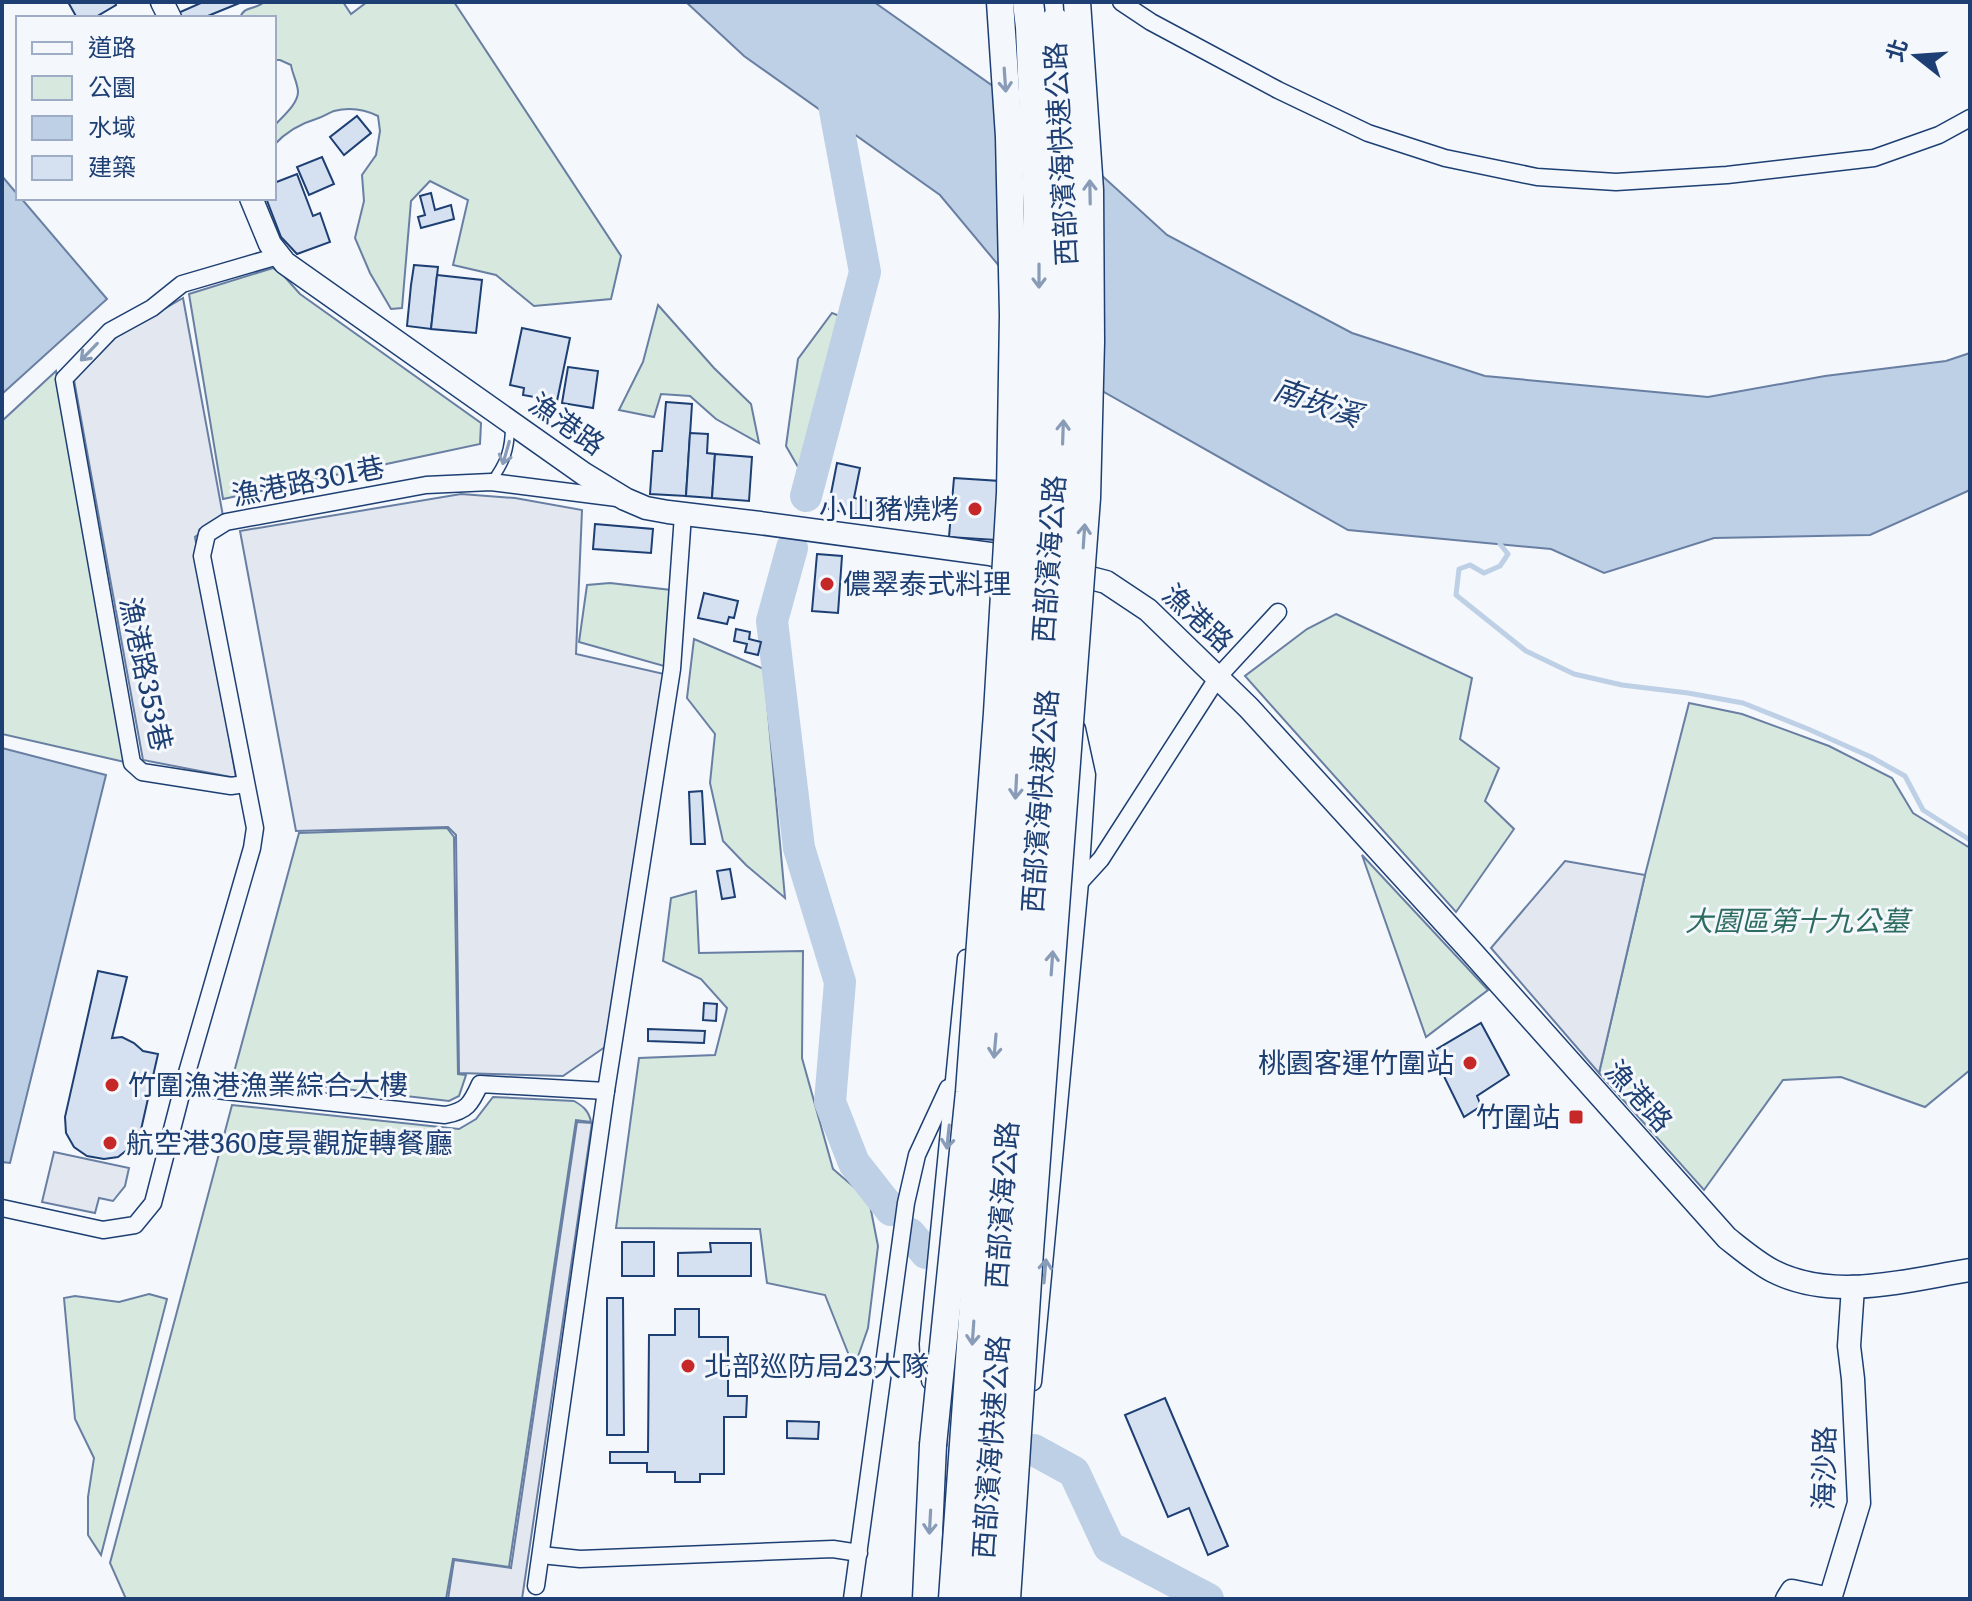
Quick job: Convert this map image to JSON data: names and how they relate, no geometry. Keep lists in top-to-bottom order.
{
  "streets": {
    "highway": ["西部濱海快速公路"],
    "main road": ["西部濱海公路"],
    "street": [
      "漁港路",
      "漁港路301巷",
      "漁港路353巷",
      "海沙路"
    ]
  },
  "crossings": [
    ["漁港路", "漁港路301巷"],
    ["漁港路", "漁港路353巷"],
    ["漁港路", "海沙路"],
    ["漁港路301巷", "漁港路353巷"]
  ],
  "water": ["南崁溪"],
  "parks": ["大園區第十九公墓"],
  "places": {
    "other": [
      "小山豬燒烤",
      "儂翠泰式料理",
      "桃園客運竹圍站",
      "竹圍漁港漁業綜合大樓",
      "航空港360度景觀旋轉餐廳",
      "北部巡防局23大隊"
    ],
    "transit": ["竹圍站"]
  },
  "legend": [
    "道路",
    "公園",
    "水域",
    "建築"
  ],
  "north": "left"
}
